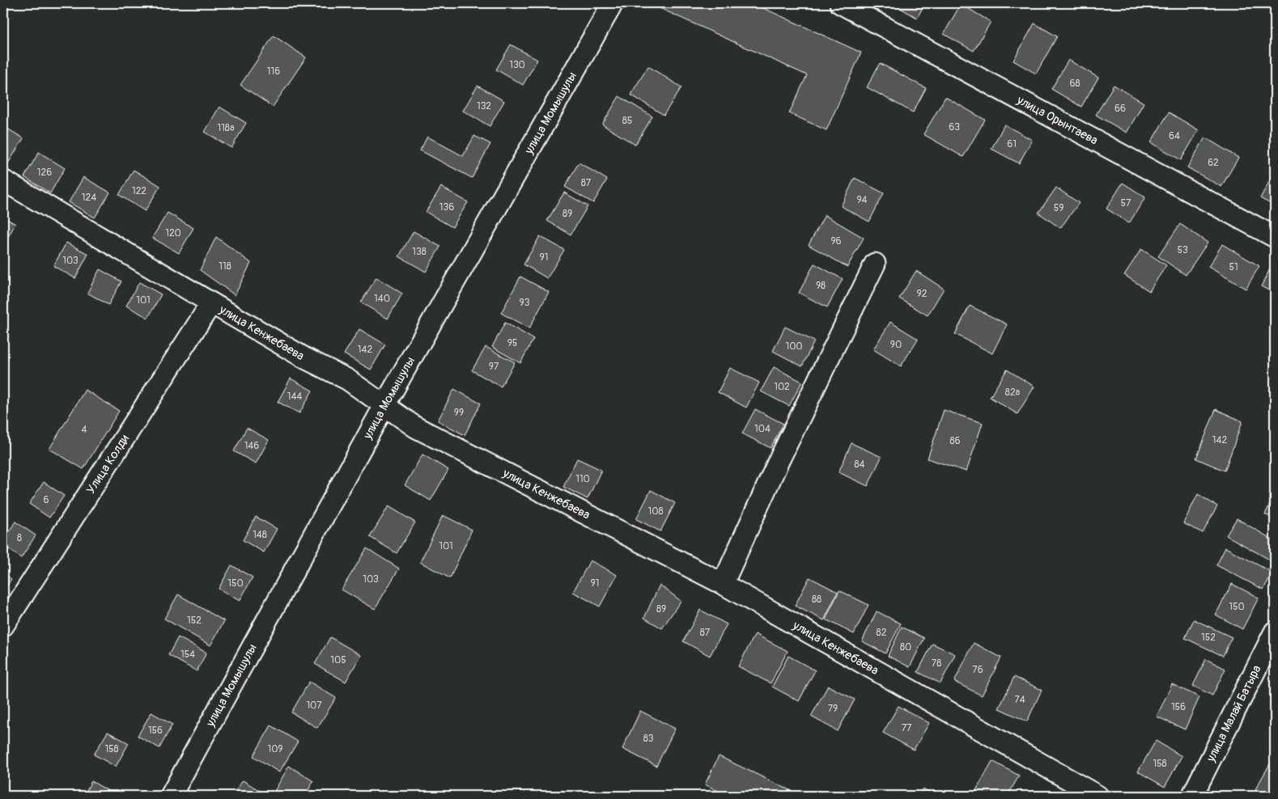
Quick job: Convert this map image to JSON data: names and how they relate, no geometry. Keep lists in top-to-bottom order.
{
  "streets": {
    "street": [
      "улица Момышулы",
      "улица Орынтаева",
      "улица Кенжебаева",
      "Улица Колди",
      "улица Малай Батыра"
    ]
  },
  "crossings": [
    ["улица Момышулы", "улица Кенжебаева"],
    ["улица Кенжебаева", "Улица Колди"]
  ],
  "house_numbers": [
    "130",
    "116",
    "68",
    "132",
    "66",
    "85",
    "63",
    "118а",
    "64",
    "61",
    "62",
    "126",
    "87",
    "122",
    "124",
    "94",
    "57",
    "136",
    "59",
    "89",
    "120",
    "96",
    "53",
    "138",
    "91",
    "103",
    "118",
    "51",
    "98",
    "92",
    "140",
    "101",
    "93",
    "95",
    "90",
    "100",
    "142",
    "97",
    "102",
    "82а",
    "144",
    "99",
    "104",
    "4",
    "142",
    "86",
    "146",
    "84",
    "110",
    "6",
    "108",
    "148",
    "8",
    "101",
    "103",
    "150",
    "91",
    "88",
    "150",
    "89",
    "152",
    "87",
    "82",
    "152",
    "80",
    "154",
    "105",
    "78",
    "76",
    "74",
    "107",
    "156",
    "79",
    "77",
    "156",
    "83",
    "158",
    "109",
    "158"
  ]
}
